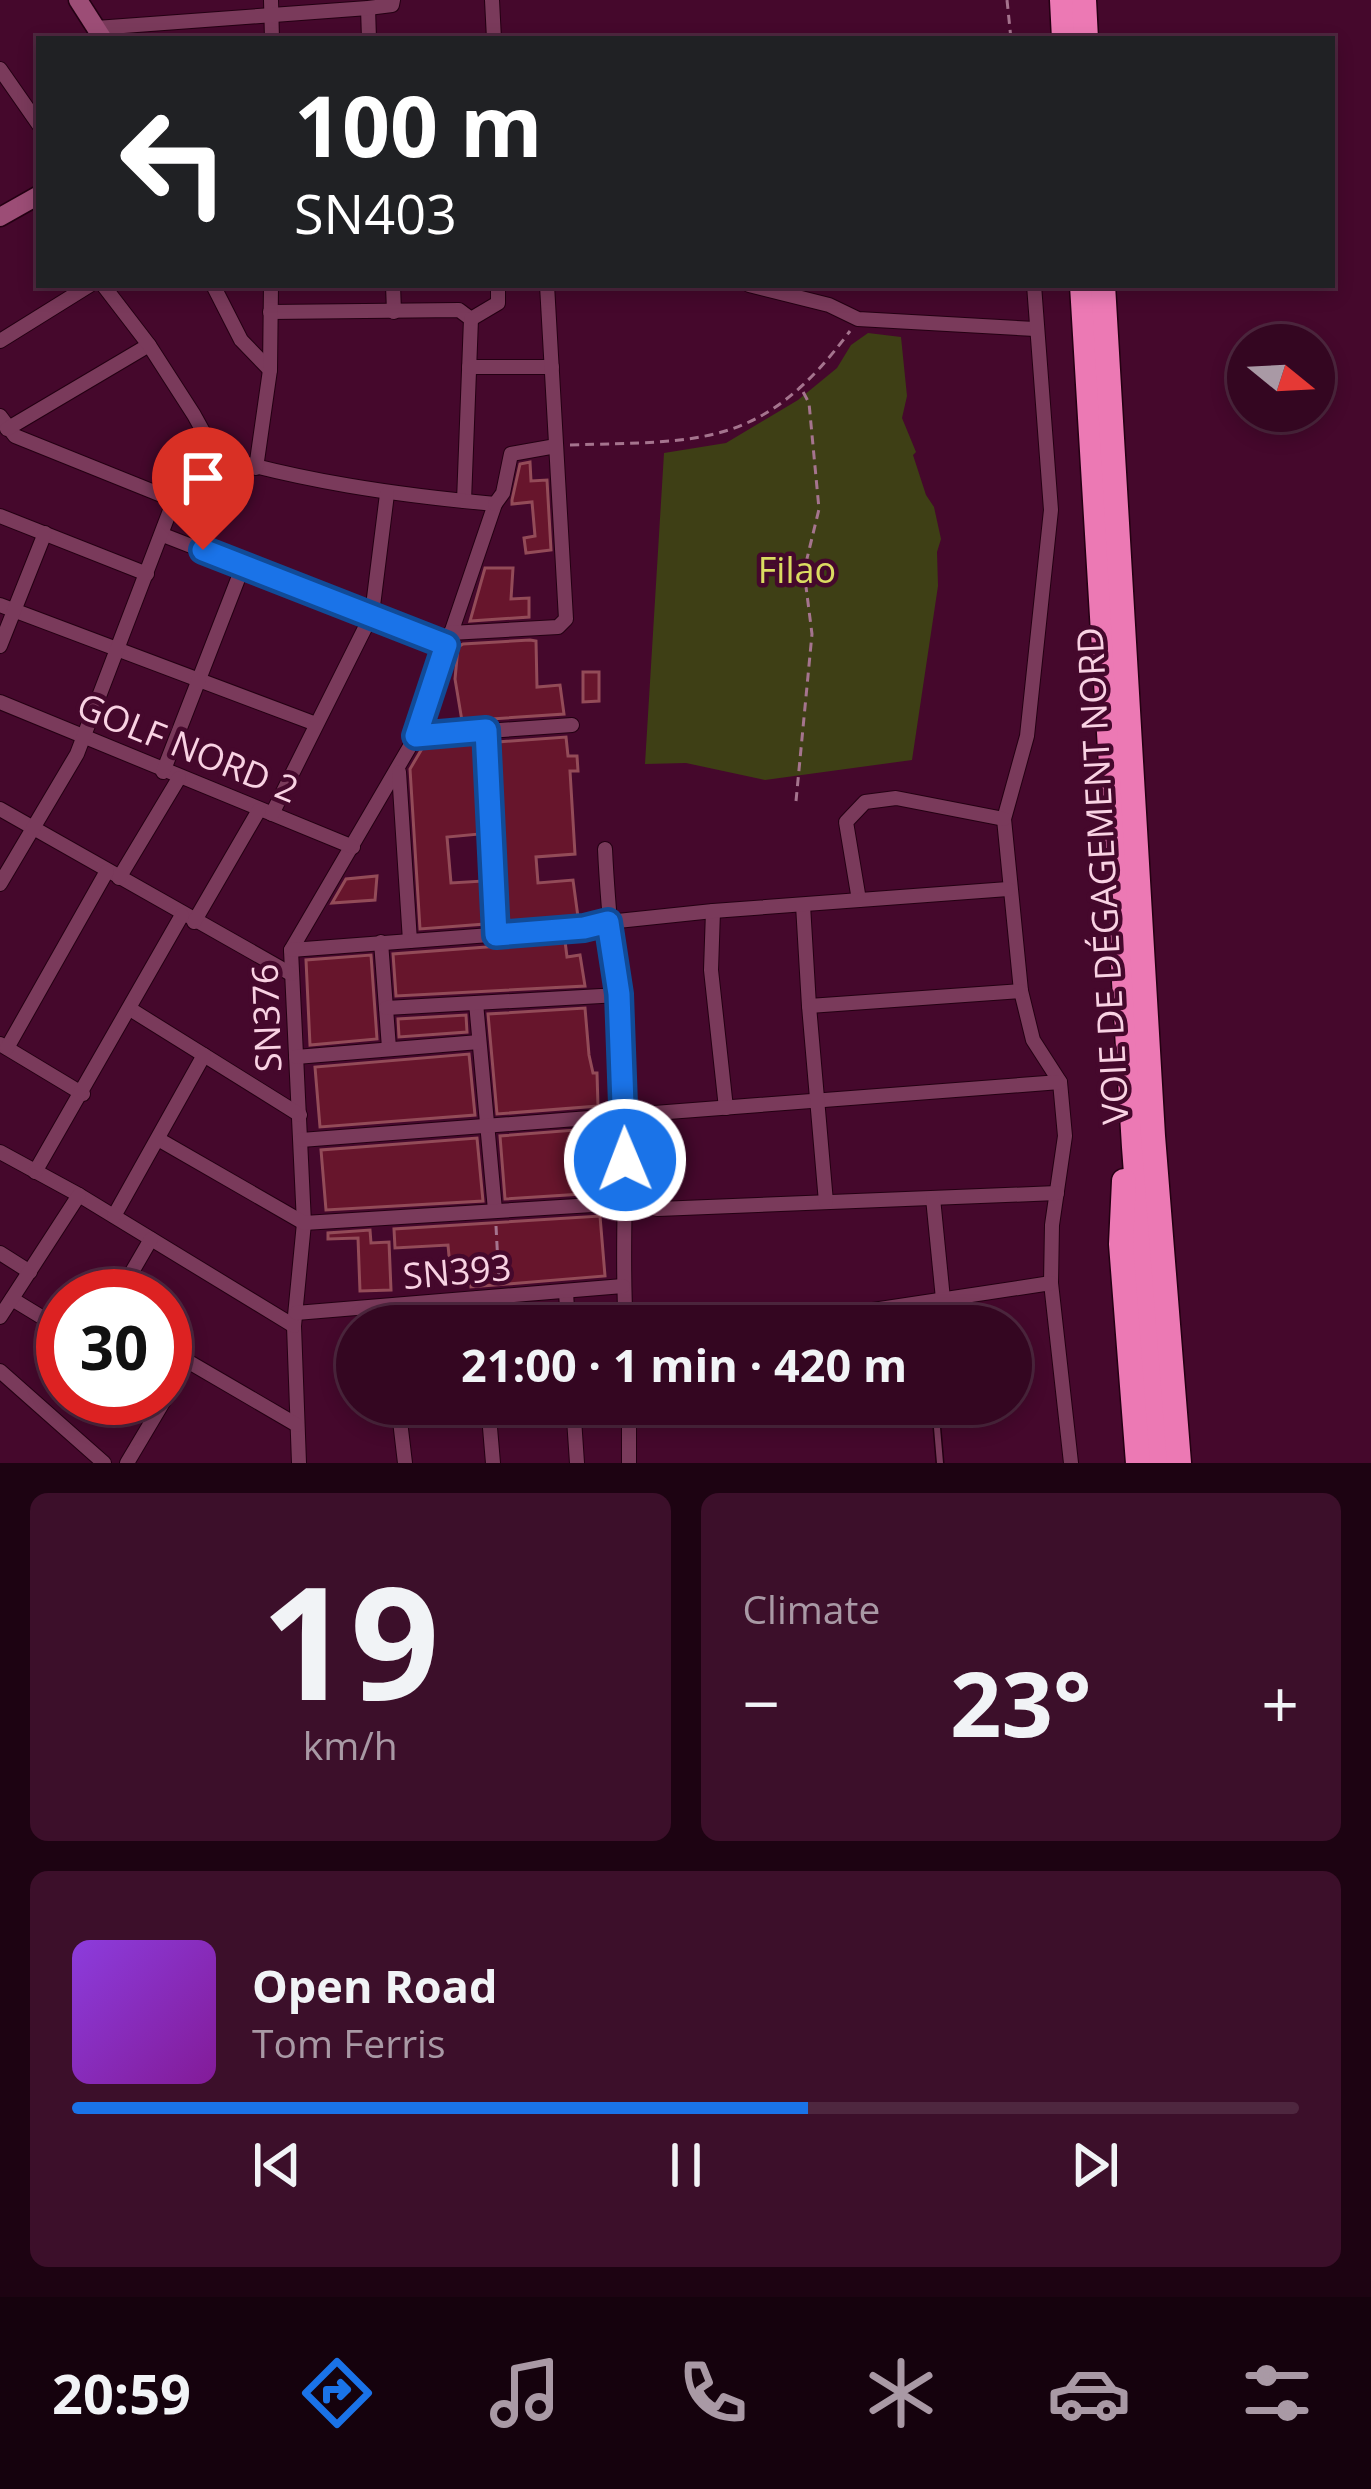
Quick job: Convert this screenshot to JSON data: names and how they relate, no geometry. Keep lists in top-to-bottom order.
{
  "streets": {
    "highway": ["VOIE DE DÉGAGEMENT NORD"],
    "street": ["GOLF NORD 2", "SN376", "SN393"]
  },
  "crossings": [
    ["GOLF NORD 2", "SN376"],
    ["SN376", "SN393"]
  ],
  "parks": ["Filao"],
  "north": "right",
  "page": {
    "turn": ["100 m", "SN403"],
    "limit": "30",
    "trip": "21:00 · 1 min · 420 m",
    "tile": [
      ["19", "km/h"],
      "Climate"
    ],
    "heat": ["−", "23°", "+"],
    "song": ["Open Road", "Tom Ferris"],
    "tabs": "20:59"
  }
}
